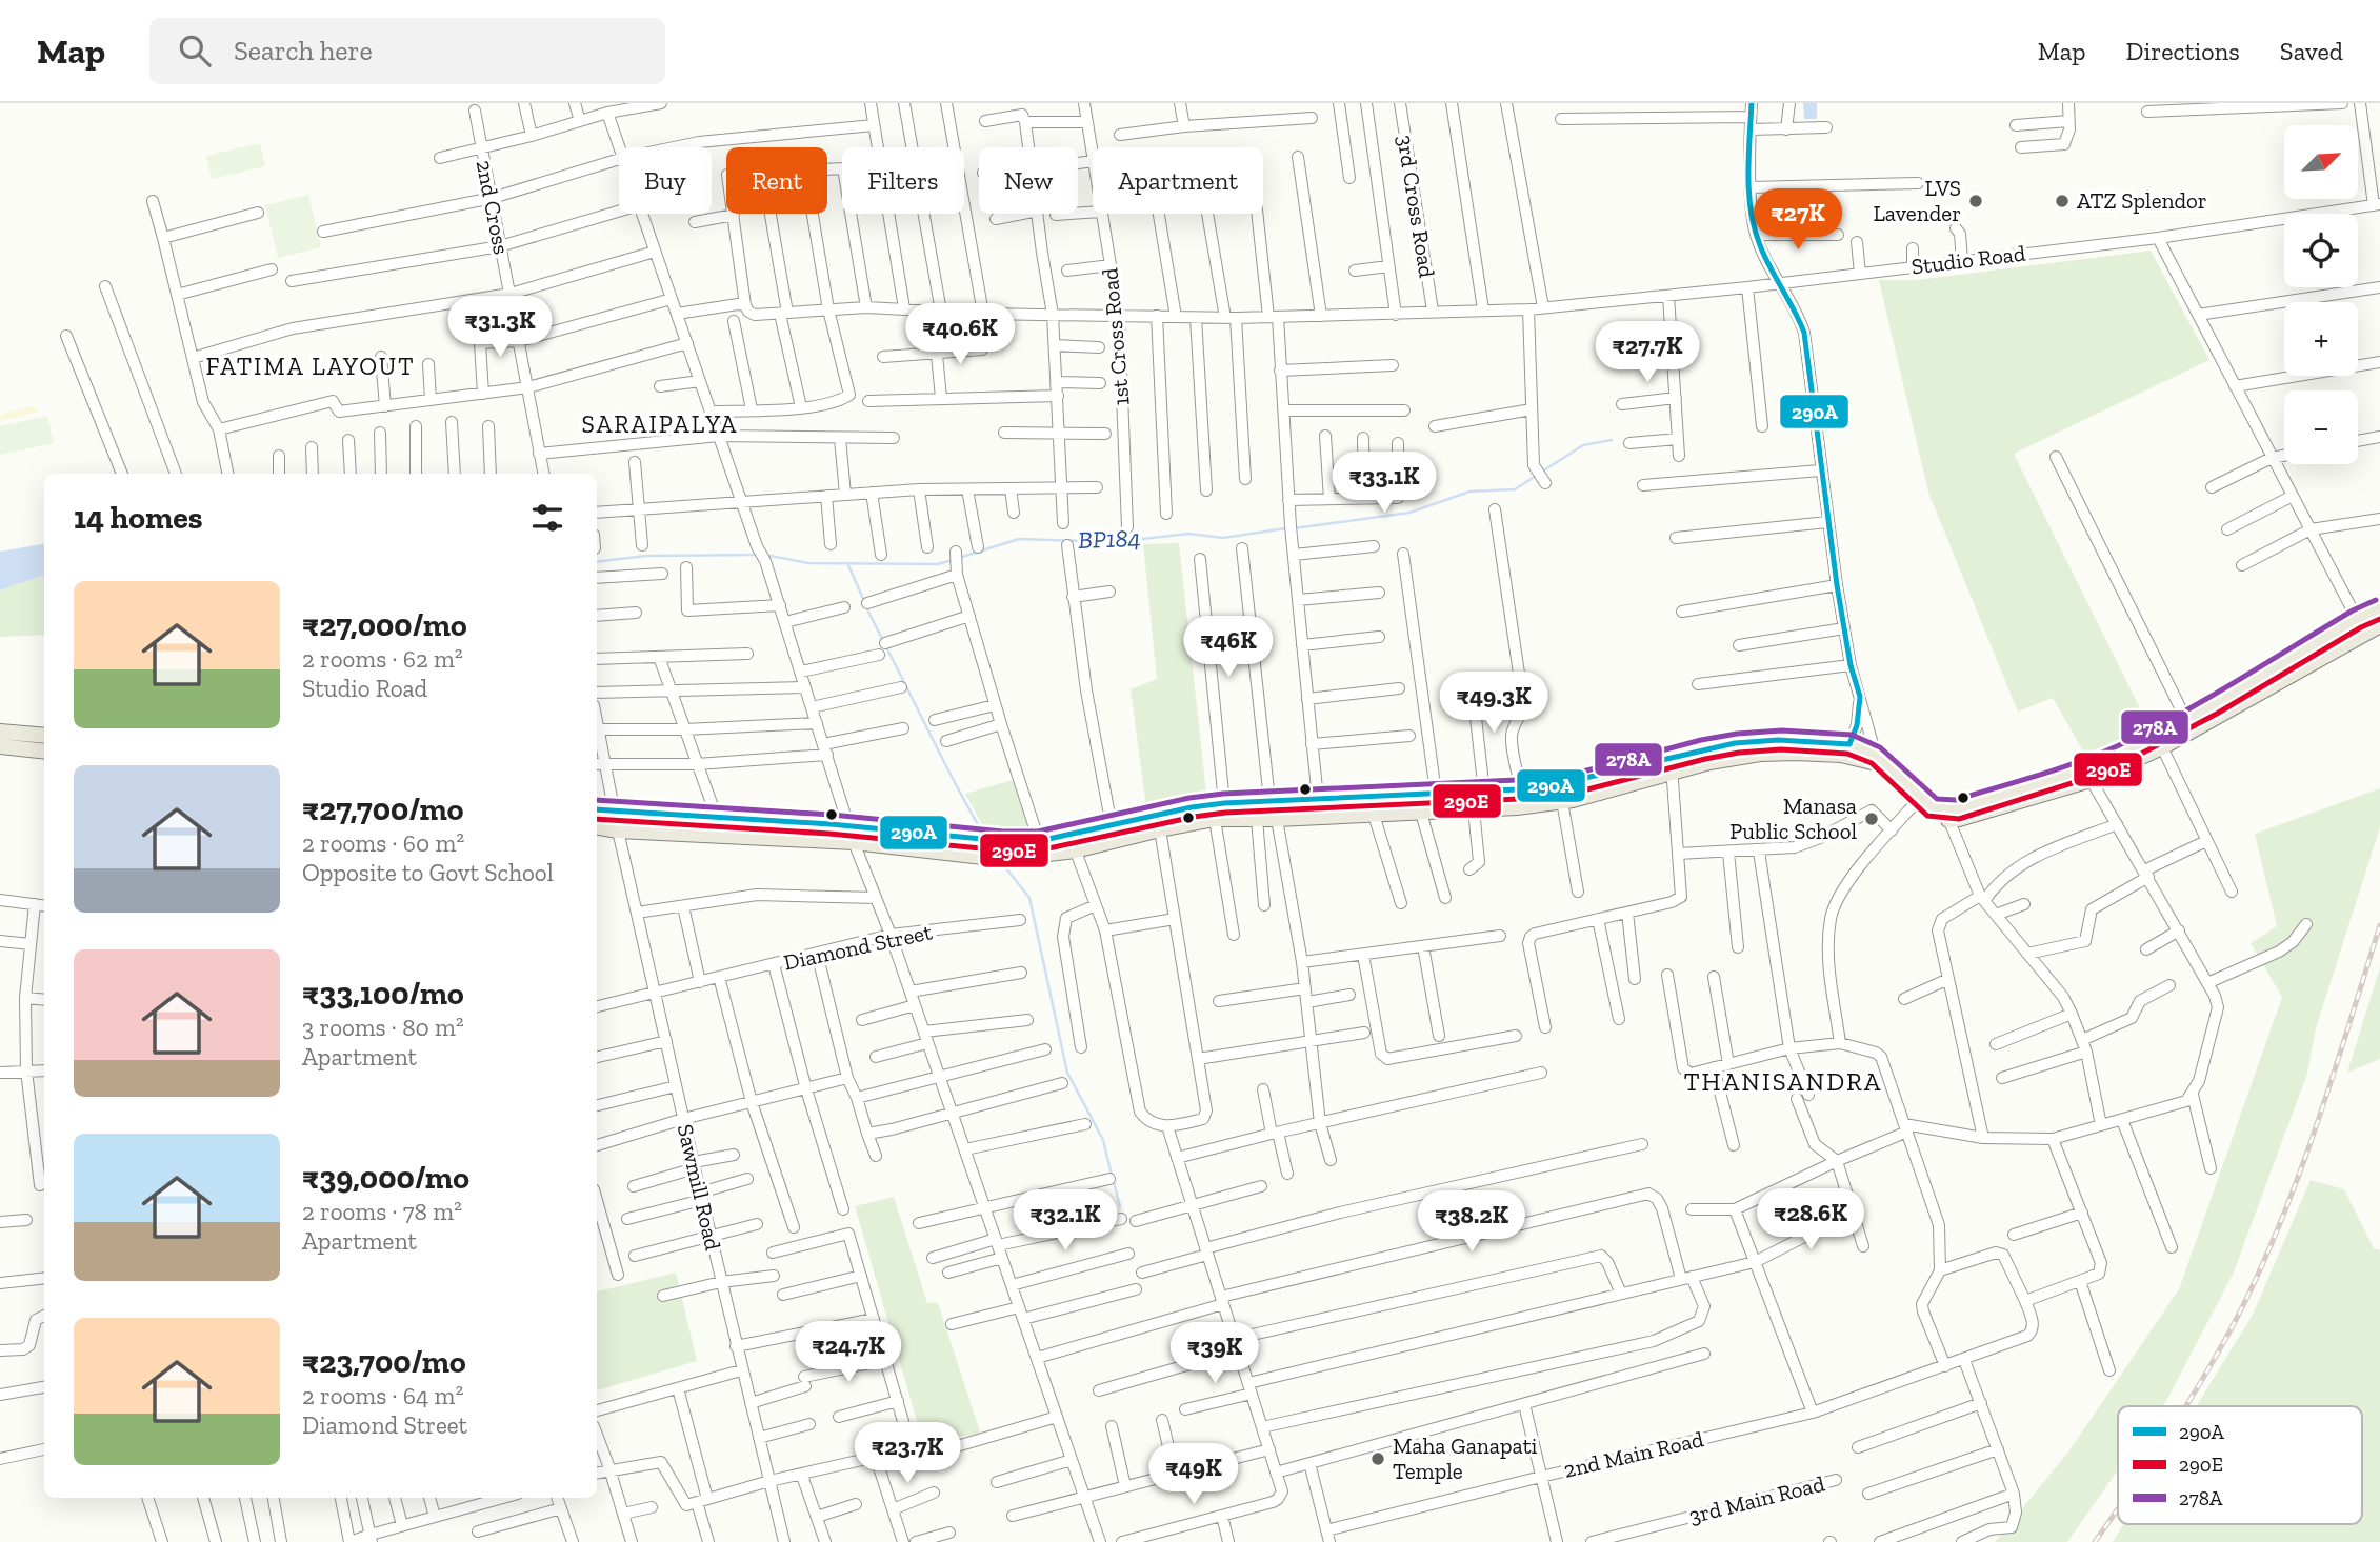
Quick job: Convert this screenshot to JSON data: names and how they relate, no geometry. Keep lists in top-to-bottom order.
{
  "streets": {
    "street": [
      "3rd Cross Road",
      "2nd Cross",
      "Studio Road",
      "1st Cross Road",
      "Diamond Street",
      "Sawmill Road",
      "2nd Main Road",
      "3rd Main Road"
    ]
  },
  "crossings": [
    ["3rd Cross Road", "Studio Road"],
    ["Studio Road", "1st Cross Road"]
  ],
  "districts": ["FATIMA LAYOUT", "SARAIPALYA", "THANISANDRA"],
  "water": ["BP184"],
  "places": [
    "LVS Lavender",
    "ATZ Splendor",
    "Manasa Public School",
    "Maha Ganapati Temple"
  ],
  "lines": ["transit line 290A", "transit line 278A", "transit line 290E"],
  "legend": ["290A", "290E", "278A"],
  "north": "top right",
  "page": {
    "header": "Map",
    "search": "Search here",
    "nav": ["Map", "Directions", "Saved"],
    "map_buttons": ["+", "−"],
    "chip": [
      "Buy",
      "Rent",
      "Filters",
      "New",
      "Apartment"
    ],
    "price": [
      "₹27K",
      "₹31.3K",
      "₹40.6K",
      "₹27.7K",
      "₹33.1K",
      "₹46K",
      "₹49.3K",
      "₹28.6K",
      "₹32.1K",
      "₹38.2K",
      "₹24.7K",
      "₹39K",
      "₹23.7K",
      "₹49K"
    ],
    "heading": "14 homes",
    "list": [
      {
        "name": "₹27,000/mo",
        "note": "2 rooms · 62 m² · Studio Road"
      },
      {
        "name": "₹27,700/mo",
        "note": "2 rooms · 60 m² · Opposite to Govt School"
      },
      {
        "name": "₹33,100/mo",
        "note": "3 rooms · 80 m² · Apartment"
      },
      {
        "name": "₹39,000/mo",
        "note": "2 rooms · 78 m² · Apartment"
      },
      {
        "name": "₹23,700/mo",
        "note": "2 rooms · 64 m² · Diamond Street"
      }
    ]
  }
}
